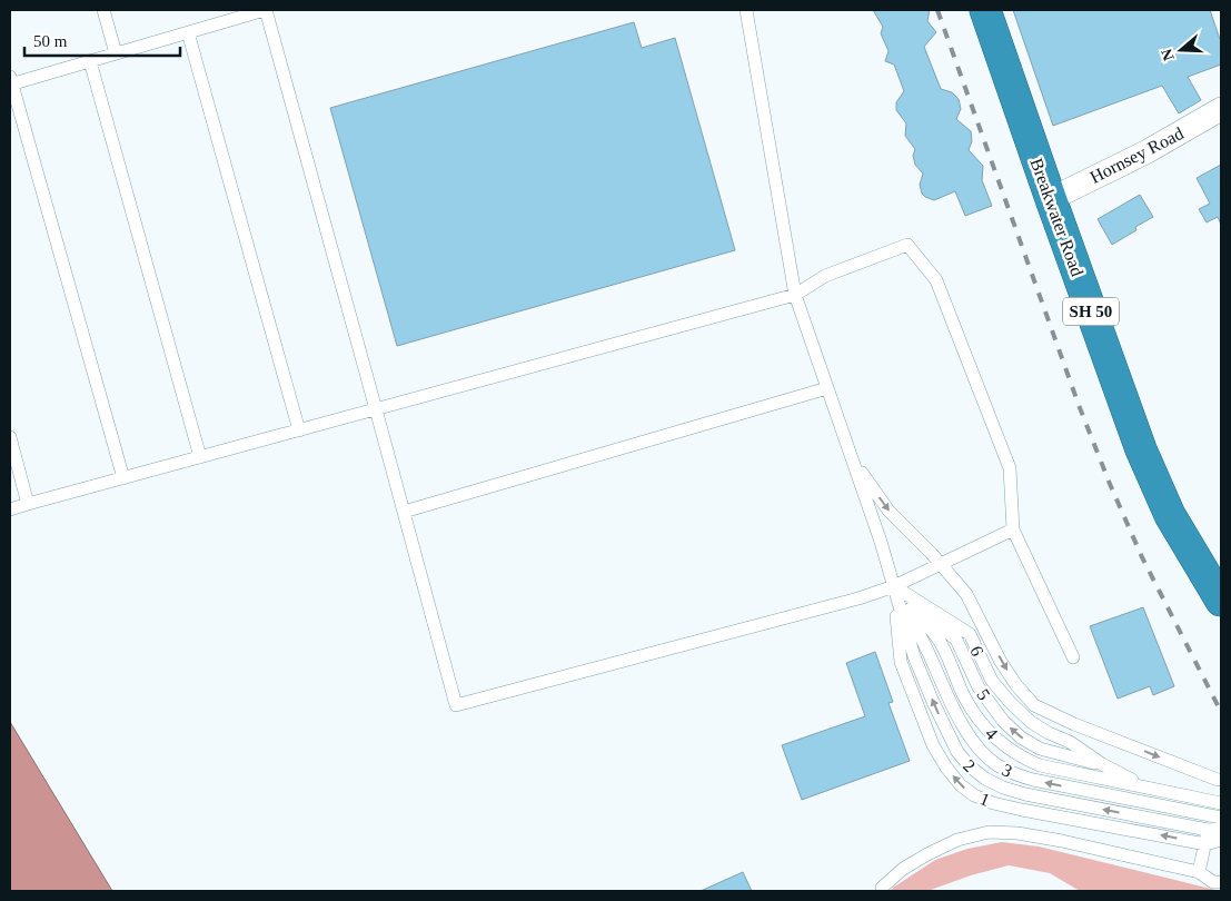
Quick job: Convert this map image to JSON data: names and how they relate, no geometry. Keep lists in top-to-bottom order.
{
  "streets": {
    "highway": ["Breakwater Road", "SH 50"],
    "street": ["Hornsey Road"],
    "lane": [
      "6",
      "5",
      "4",
      "2",
      "3",
      "1"
    ]
  },
  "crossings": [
    ["Hornsey Road", "Breakwater Road"],
    ["6", "5"],
    ["6", "4"],
    ["6", "2"],
    ["6", "3"],
    ["6", "1"],
    ["5", "4"],
    ["5", "2"],
    ["5", "3"],
    ["5", "1"],
    ["4", "2"],
    ["4", "3"],
    ["4", "1"],
    ["2", "3"],
    ["2", "1"],
    ["3", "1"]
  ],
  "scale_bar": "50 m",
  "north": "left"
}
